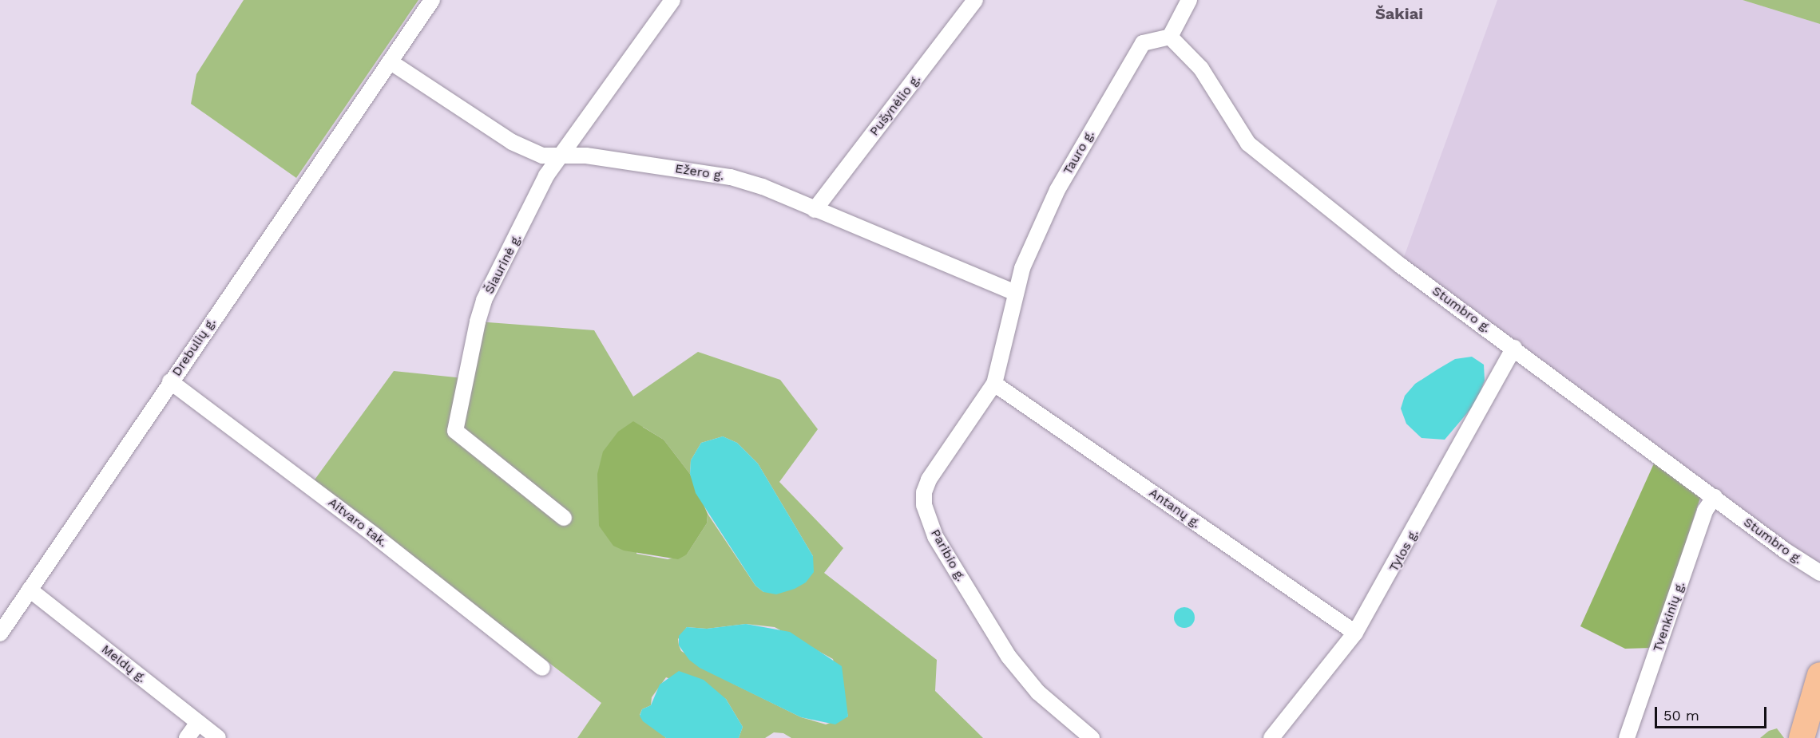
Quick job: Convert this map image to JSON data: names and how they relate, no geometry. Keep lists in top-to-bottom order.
{
  "streets": {
    "street": [
      "Pušynėlio g.",
      "Tauro g.",
      "Ežero g.",
      "Šiaurinė g.",
      "Stumbro g.",
      "Drebulių g.",
      "Antanų g.",
      "Aitvaro tak.",
      "Tylos g.",
      "Paribio g.",
      "Tvenkinių g.",
      "Meldų g."
    ]
  },
  "crossings": [
    ["Pušynėlio g.", "Ežero g."],
    ["Tauro g.", "Ežero g."],
    ["Tauro g.", "Stumbro g."],
    ["Tauro g.", "Paribio g."],
    ["Ežero g.", "Šiaurinė g."],
    ["Ežero g.", "Drebulių g."],
    ["Ežero g.", "Paribio g."],
    ["Stumbro g.", "Tylos g."],
    ["Stumbro g.", "Tvenkinių g."],
    ["Drebulių g.", "Aitvaro tak."],
    ["Drebulių g.", "Meldų g."],
    ["Antanų g.", "Tylos g."],
    ["Antanų g.", "Paribio g."]
  ],
  "districts": ["Šakiai"],
  "scale_bar": "50 m"
}
